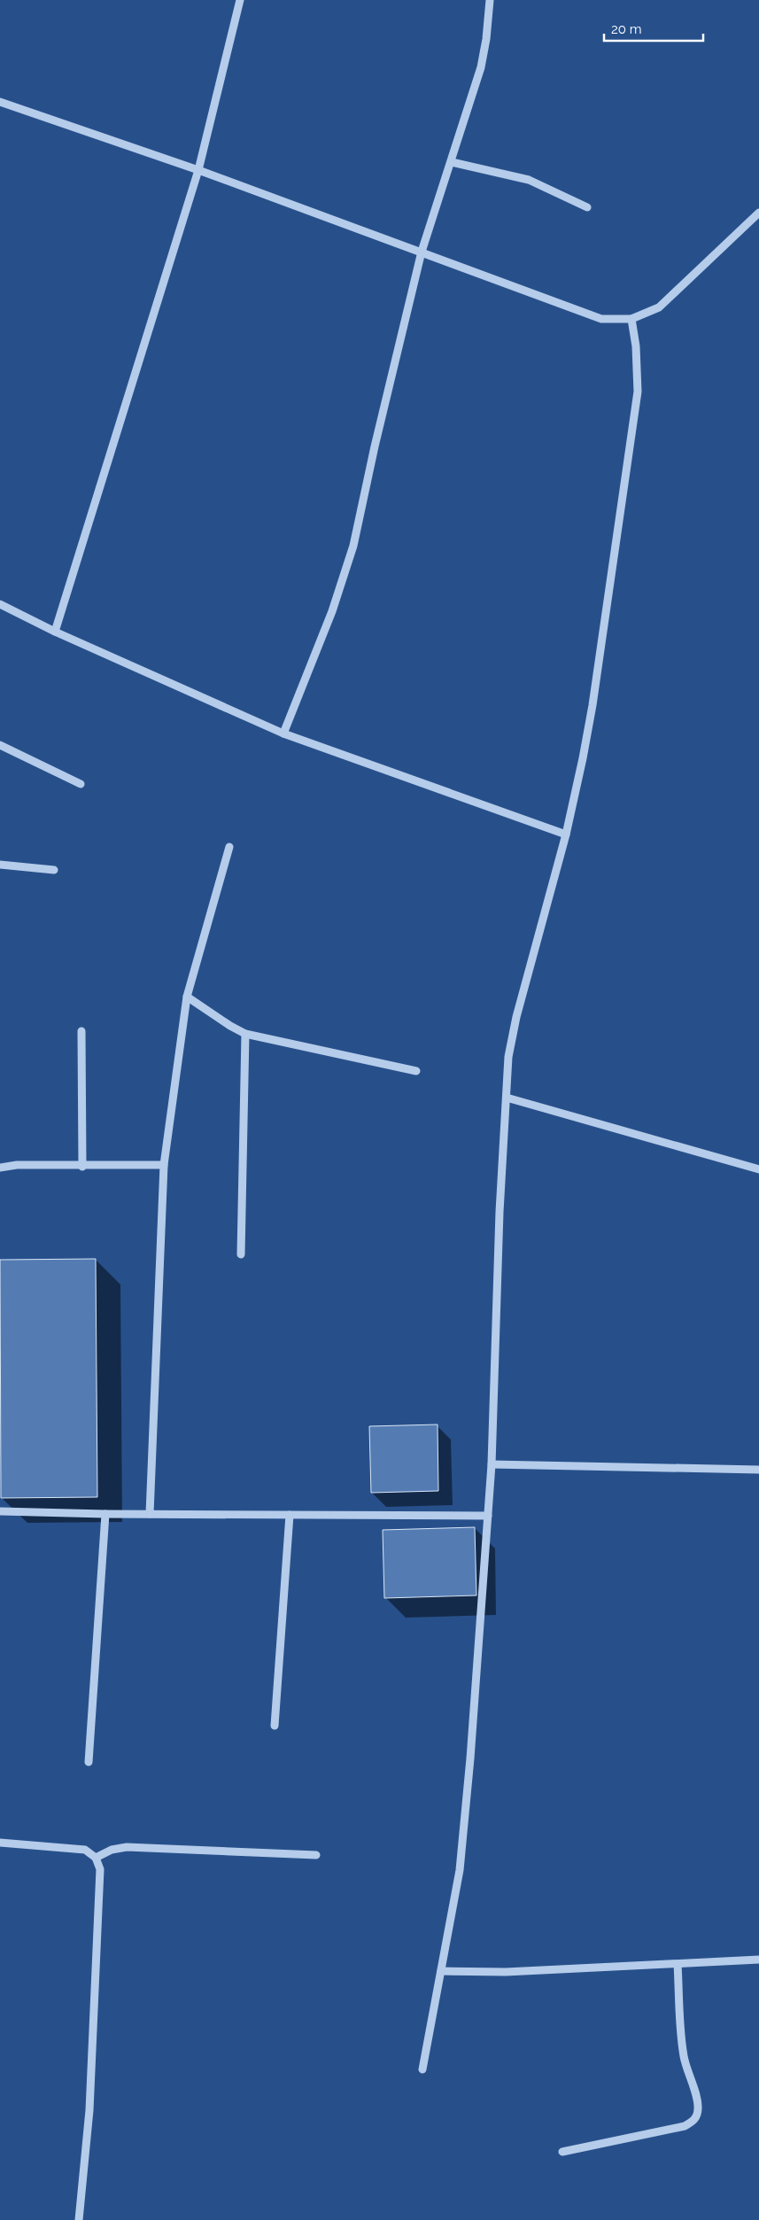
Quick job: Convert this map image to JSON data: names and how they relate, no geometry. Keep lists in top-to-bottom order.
{
  "scale_bar": "20 m"
}
